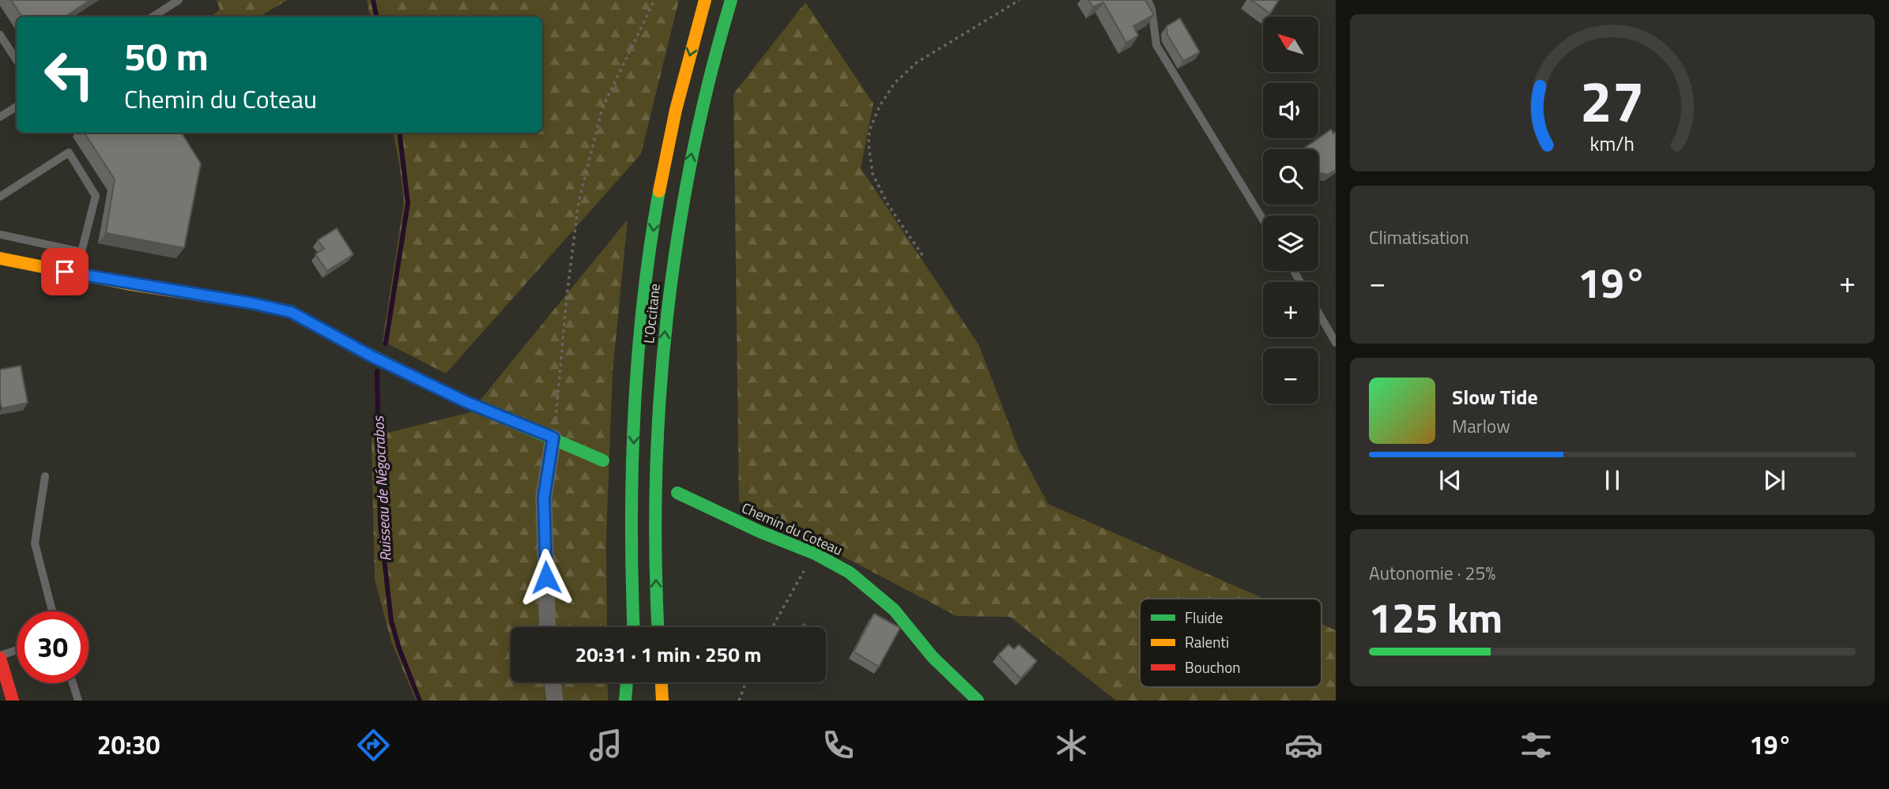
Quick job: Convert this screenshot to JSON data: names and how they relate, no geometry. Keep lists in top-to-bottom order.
{
  "streets": {
    "main road": ["L'Occitane", "Chemin du Coteau"]
  },
  "water": ["Ruisseau de Négocrabos"],
  "legend": ["Fluide", "Ralenti", "Bouchon"],
  "north": "top left",
  "page": {
    "map_buttons": ["+", "−"],
    "turn": ["50 m", "Chemin du Coteau"],
    "tile": [
      "Climatisation",
      ["Autonomie · 25%", "125 km"]
    ],
    "heat": ["−", "19°", "+"],
    "song": ["Slow Tide", "Marlow"],
    "limit": "30",
    "trip": "20:31 · 1 min · 250 m",
    "tabs": ["20:30", "19°"],
    "gauge": ["27", "km/h"]
  }
}
